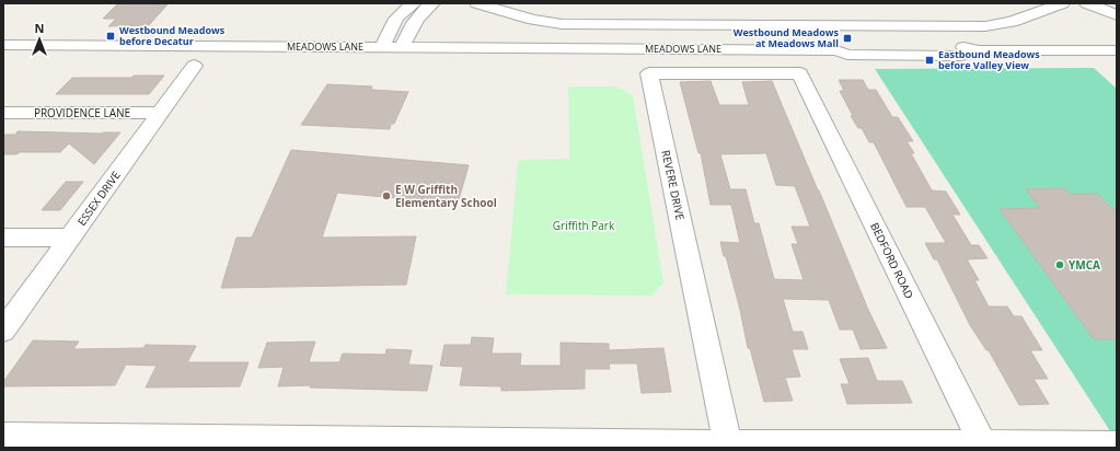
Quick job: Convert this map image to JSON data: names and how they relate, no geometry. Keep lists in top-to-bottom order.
{
  "streets": {
    "street": [
      "MEADOWS LANE",
      "PROVIDENCE LANE",
      "REVERE DRIVE",
      "ESSEX DRIVE",
      "BEDFORD ROAD"
    ]
  },
  "crossings": [
    ["PROVIDENCE LANE", "ESSEX DRIVE"],
    ["REVERE DRIVE", "BEDFORD ROAD"]
  ],
  "parks": ["Griffith Park"],
  "places": {
    "transit": ["Westbound Meadows before Decatur", "Westbound Meadows at Meadows Mall", "Eastbound Meadows before Valley View"],
    "other": ["E W Griffith Elementary School", "YMCA"]
  },
  "north": "top"
}
